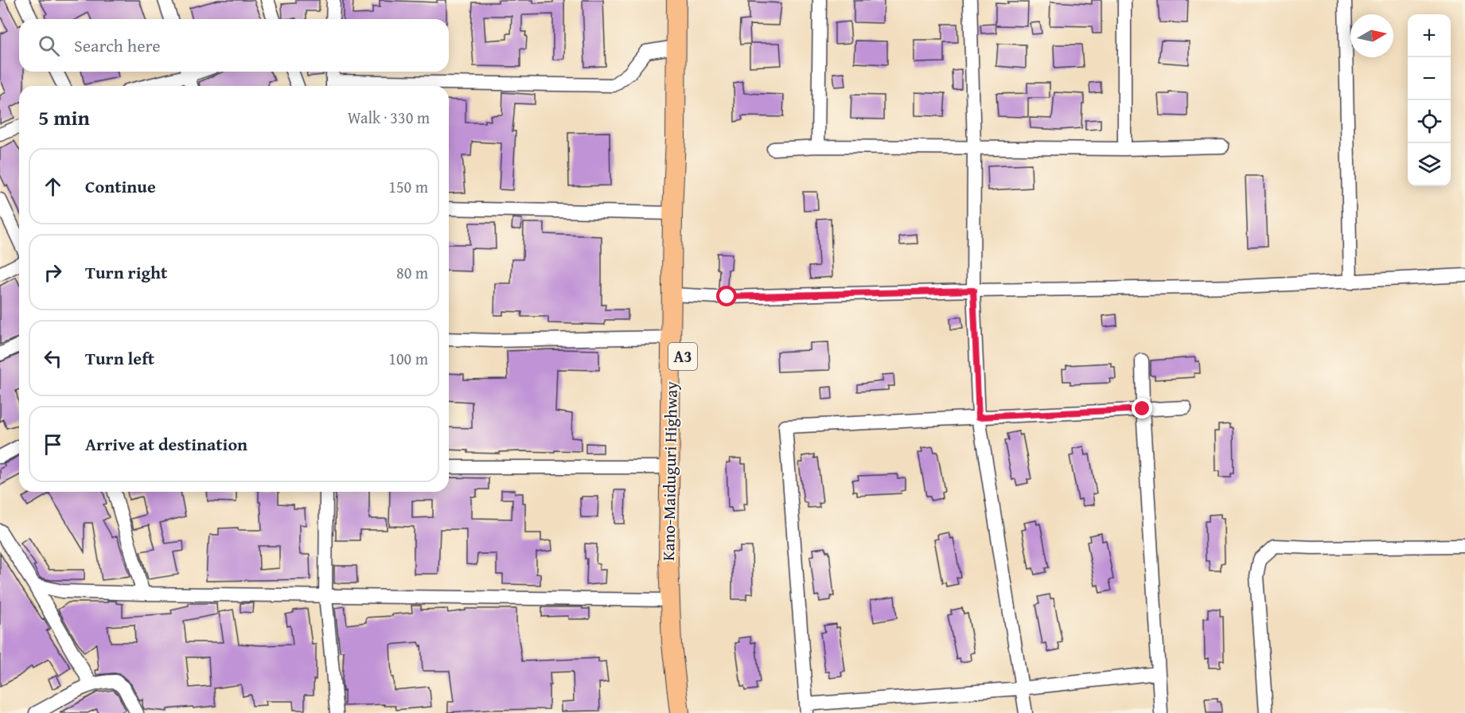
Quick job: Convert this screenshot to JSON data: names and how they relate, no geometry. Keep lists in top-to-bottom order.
{
  "streets": {
    "highway": ["A3", "Kano-Maiduguri Highway"]
  },
  "north": "right",
  "page": {
    "map_buttons": ["+", "−"],
    "search": "Search here",
    "heading": ["5 min", "Walk · 330 m"],
    "list": [
      ["Continue", "150 m"],
      ["Turn right", "80 m"],
      ["Turn left", "100 m"],
      "Arrive at destination"
    ]
  }
}
